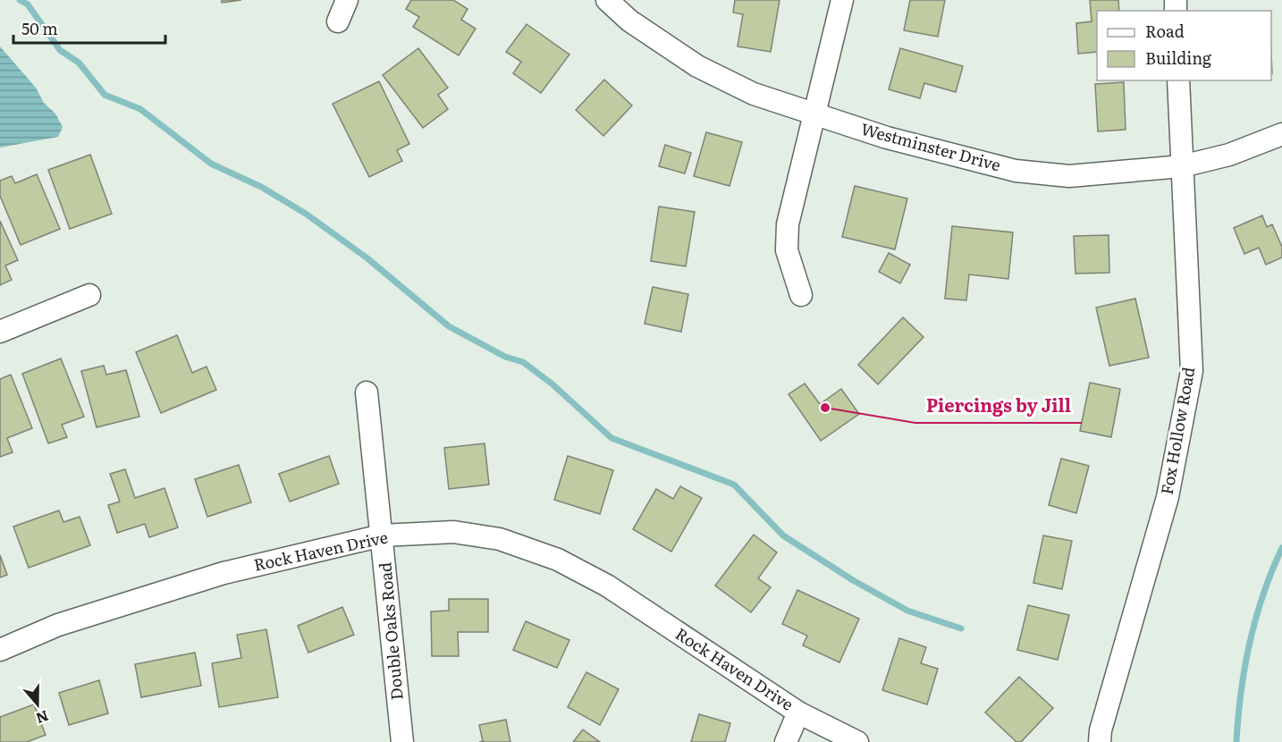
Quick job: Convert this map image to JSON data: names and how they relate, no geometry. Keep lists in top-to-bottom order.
{
  "streets": {
    "street": [
      "Westminster Drive",
      "Fox Hollow Road",
      "Rock Haven Drive",
      "Double Oaks Road"
    ]
  },
  "crossings": [
    ["Westminster Drive", "Fox Hollow Road"],
    ["Rock Haven Drive", "Double Oaks Road"]
  ],
  "places": ["Piercings by Jill"],
  "legend": ["Road", "Building"],
  "scale_bar": "50 m",
  "north": "bottom"
}
